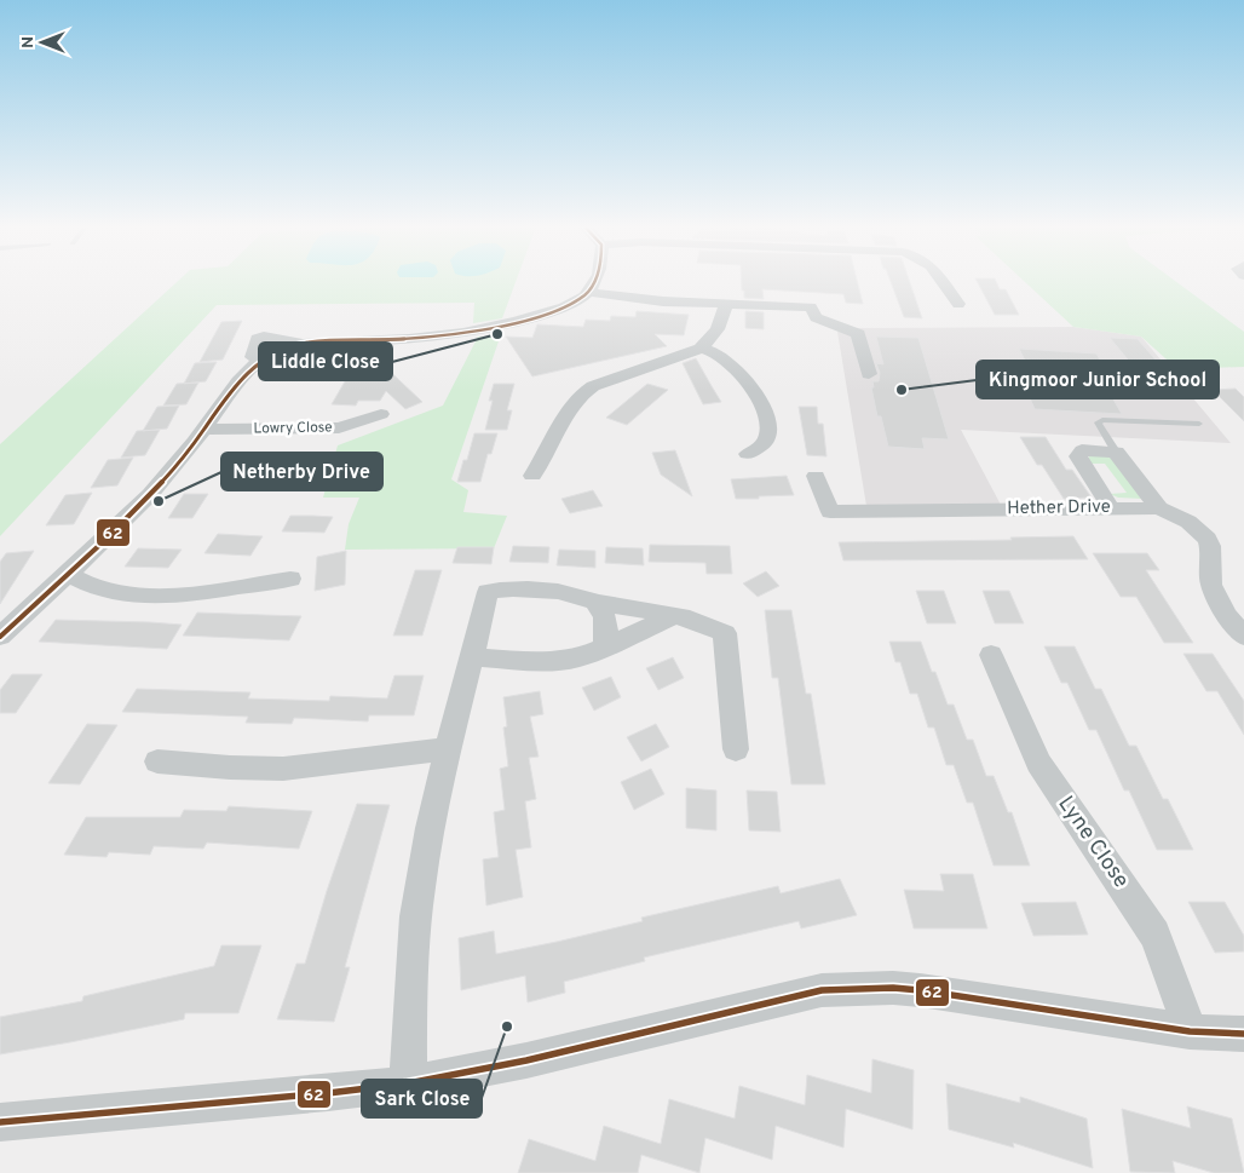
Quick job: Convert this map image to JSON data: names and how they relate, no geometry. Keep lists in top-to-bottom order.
{
  "streets": {
    "street": ["Lowry Close", "Hether Drive", "Lyne Close"]
  },
  "places": [
    "Liddle Close",
    "Kingmoor Junior School",
    "Netherby Drive",
    "Sark Close"
  ],
  "lines": ["transit line 62"],
  "north": "left"
}
